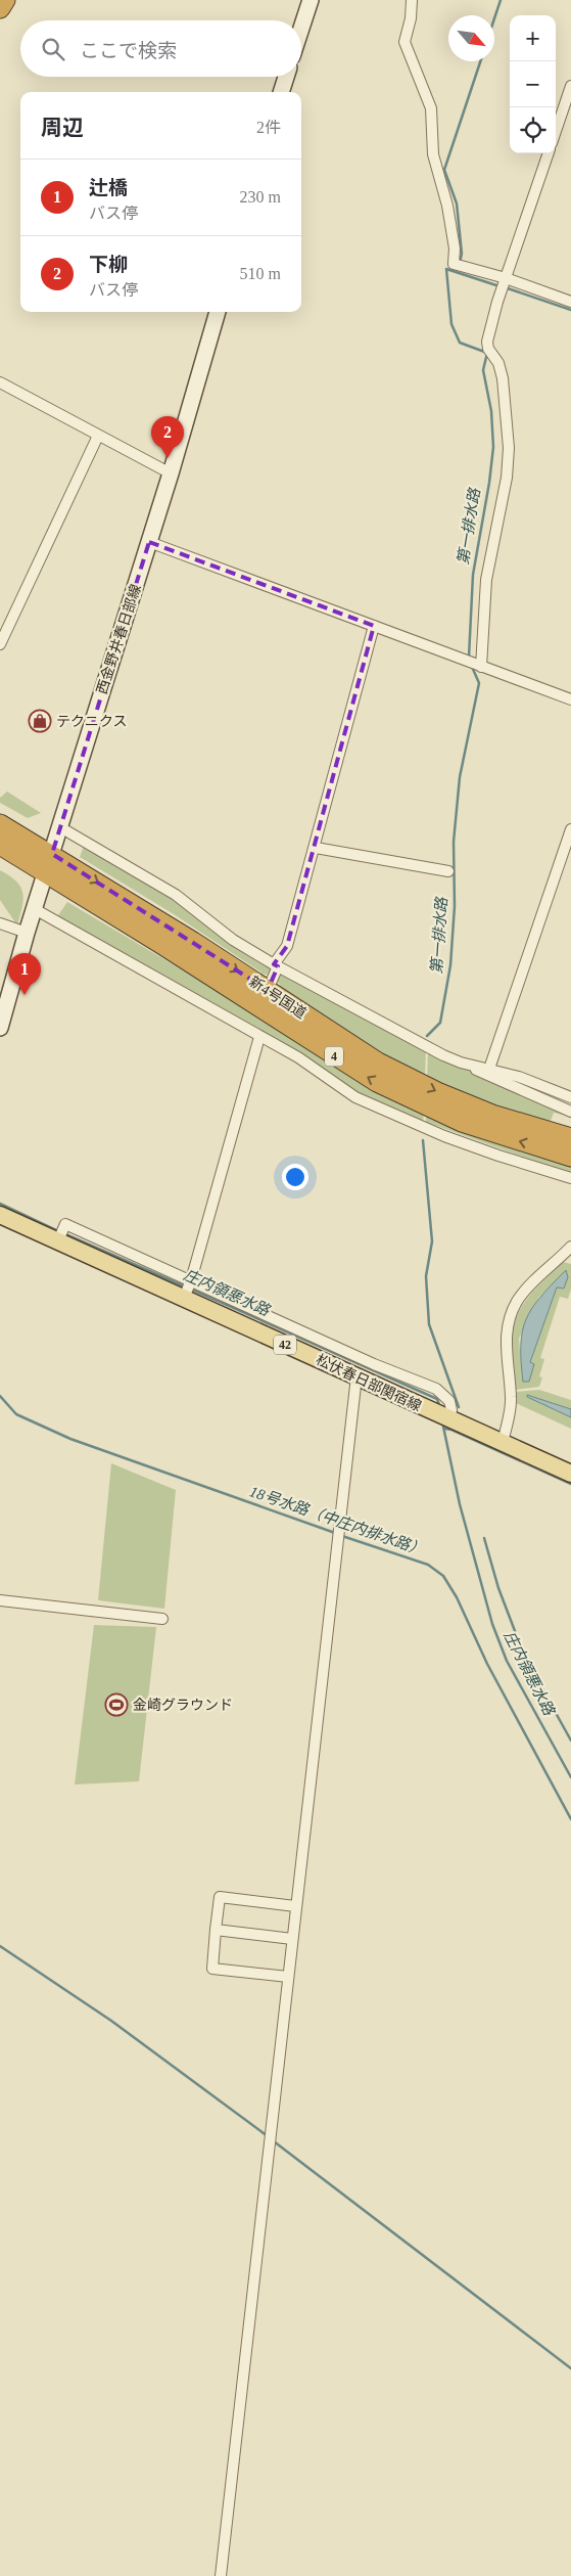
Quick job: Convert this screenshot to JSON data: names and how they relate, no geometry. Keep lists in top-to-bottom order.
{
  "streets": {
    "highway": ["新4号国道", "4"],
    "main road": ["西金野井春日部線", "42", "松伏春日部関宿線"]
  },
  "crossings": [
    ["西金野井春日部線", "新4号国道"],
    ["西金野井春日部線", "4"],
    ["新4号国道", "4"]
  ],
  "water": ["第一排水路", "庄内領悪水路", "18号水路（中庄内排水路）"],
  "places": {
    "shop": ["テクニクス"],
    "sports": ["金崎グラウンド"]
  },
  "north": "bottom right",
  "page": {
    "map_buttons": ["+", "−"],
    "search": "ここで検索",
    "heading": ["周辺", "2件"],
    "list": [
      {
        "mark": "1",
        "name": "辻橋",
        "note": "バス停",
        "value": "230 m"
      },
      {
        "mark": "2",
        "name": "下柳",
        "note": "バス停",
        "value": "510 m"
      }
    ],
    "pins": ["2", "1"]
  }
}
